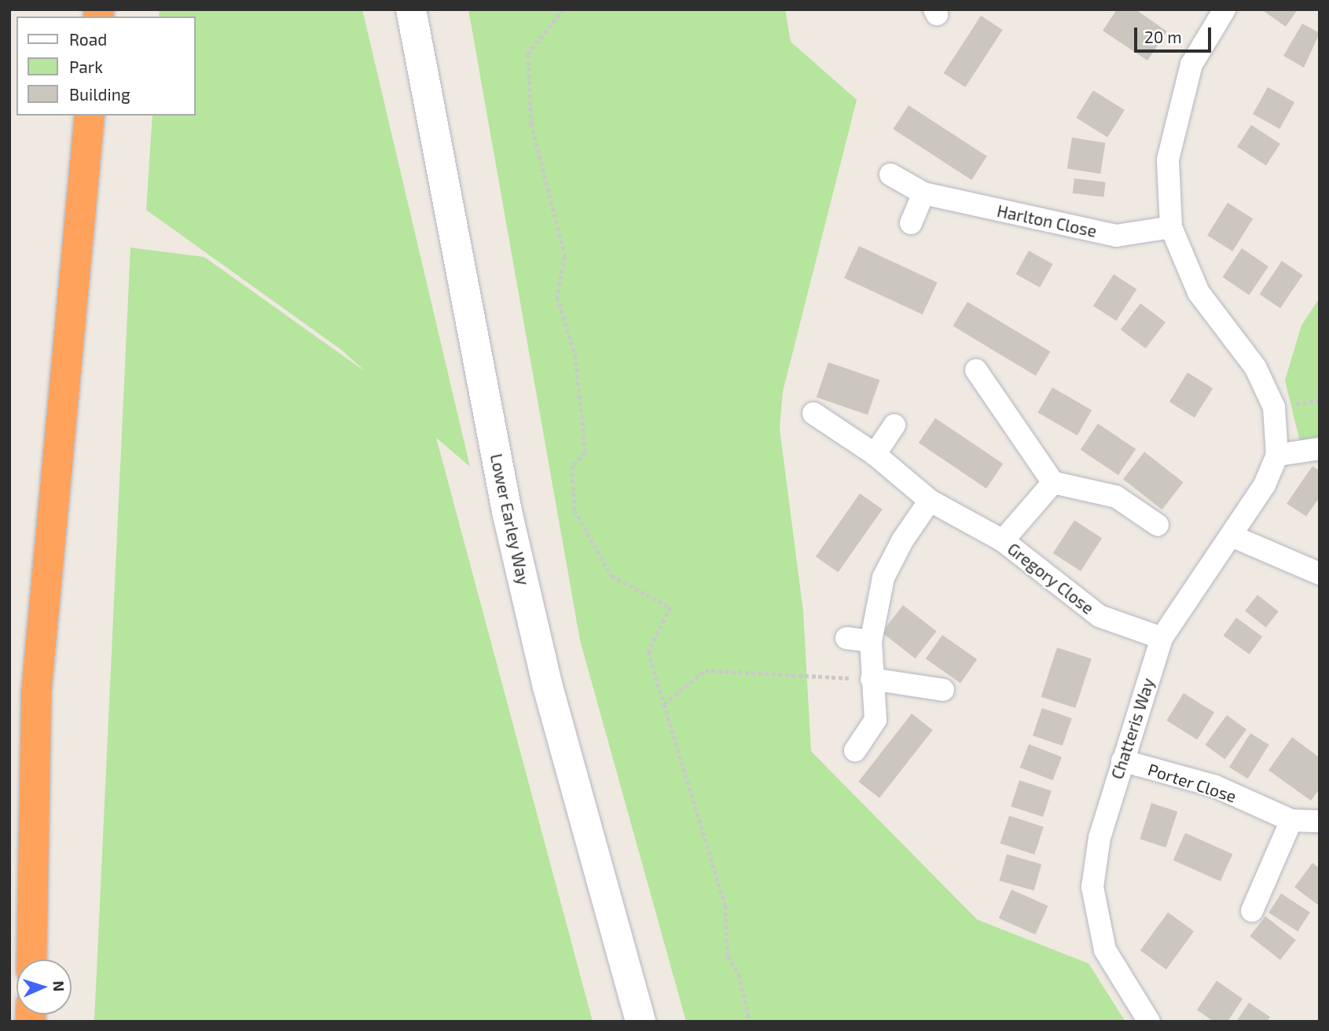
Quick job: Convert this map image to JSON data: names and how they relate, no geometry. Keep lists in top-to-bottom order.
{
  "streets": {
    "main road": ["Lower Earley Way"],
    "street": [
      "Harlton Close",
      "Gregory Close",
      "Chatteris Way",
      "Porter Close"
    ]
  },
  "crossings": [
    ["Harlton Close", "Chatteris Way"],
    ["Gregory Close", "Chatteris Way"],
    ["Chatteris Way", "Porter Close"]
  ],
  "legend": ["Road", "Park", "Building"],
  "scale_bar": "20 m",
  "north": "right"
}
